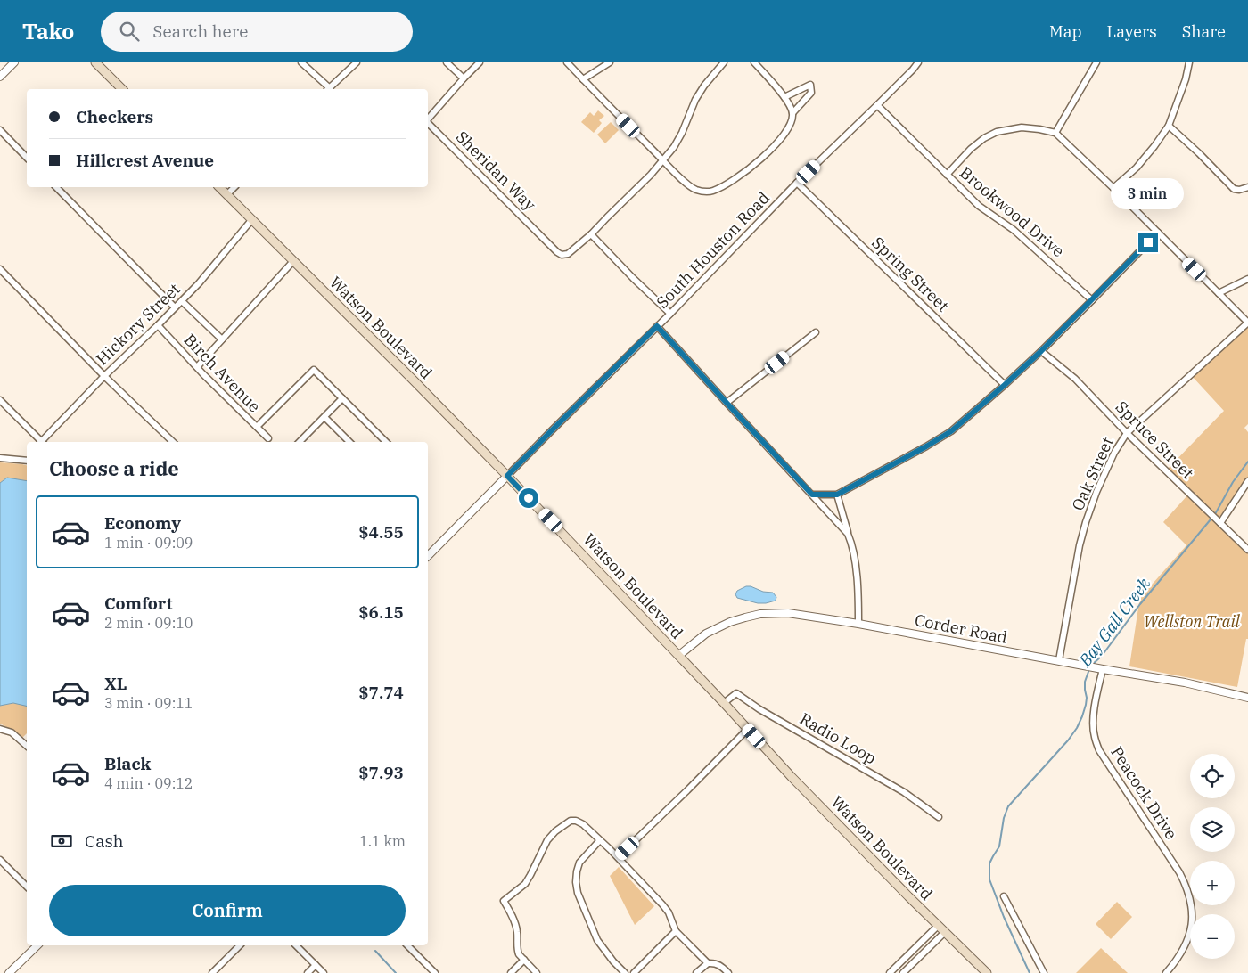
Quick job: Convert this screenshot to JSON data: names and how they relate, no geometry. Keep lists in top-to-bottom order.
{
  "streets": {
    "main road": ["Watson Boulevard"],
    "street": [
      "Sheridan Way",
      "Brookwood Drive",
      "South Houston Road",
      "Spring Street",
      "Hickory Street",
      "Birch Avenue",
      "Spruce Street",
      "Oak Street",
      "Corder Road",
      "Radio Loop",
      "Peacock Drive"
    ]
  },
  "crossings": [
    ["Brookwood Drive", "South Houston Road"],
    ["South Houston Road", "Spring Street"],
    ["South Houston Road", "Watson Boulevard"],
    ["Hickory Street", "Watson Boulevard"],
    ["Hickory Street", "Birch Avenue"],
    ["Watson Boulevard", "Corder Road"],
    ["Watson Boulevard", "Radio Loop"],
    ["Spruce Street", "Oak Street"],
    ["Oak Street", "Corder Road"],
    ["Corder Road", "Peacock Drive"]
  ],
  "water": ["Bay Gall Creek"],
  "parks": ["Wellston Trail"],
  "page": {
    "header": "Tako",
    "search": "Search here",
    "nav": ["Map", "Layers", "Share"],
    "banner": ["Checkers", "Hillcrest Avenue"],
    "bubble": "3 min",
    "heading": "Choose a ride",
    "list": [
      {
        "name": "Economy",
        "note": "1 min · 09:09",
        "value": "$4.55"
      },
      {
        "name": "Comfort",
        "note": "2 min · 09:10",
        "value": "$6.15"
      },
      {
        "name": "XL",
        "note": "3 min · 09:11",
        "value": "$7.74"
      },
      {
        "name": "Black",
        "note": "4 min · 09:12",
        "value": "$7.93"
      }
    ],
    "map_buttons": ["+", "−"],
    "pay": ["Cash", "1.1 km"],
    "buttons": "Confirm"
  }
}
